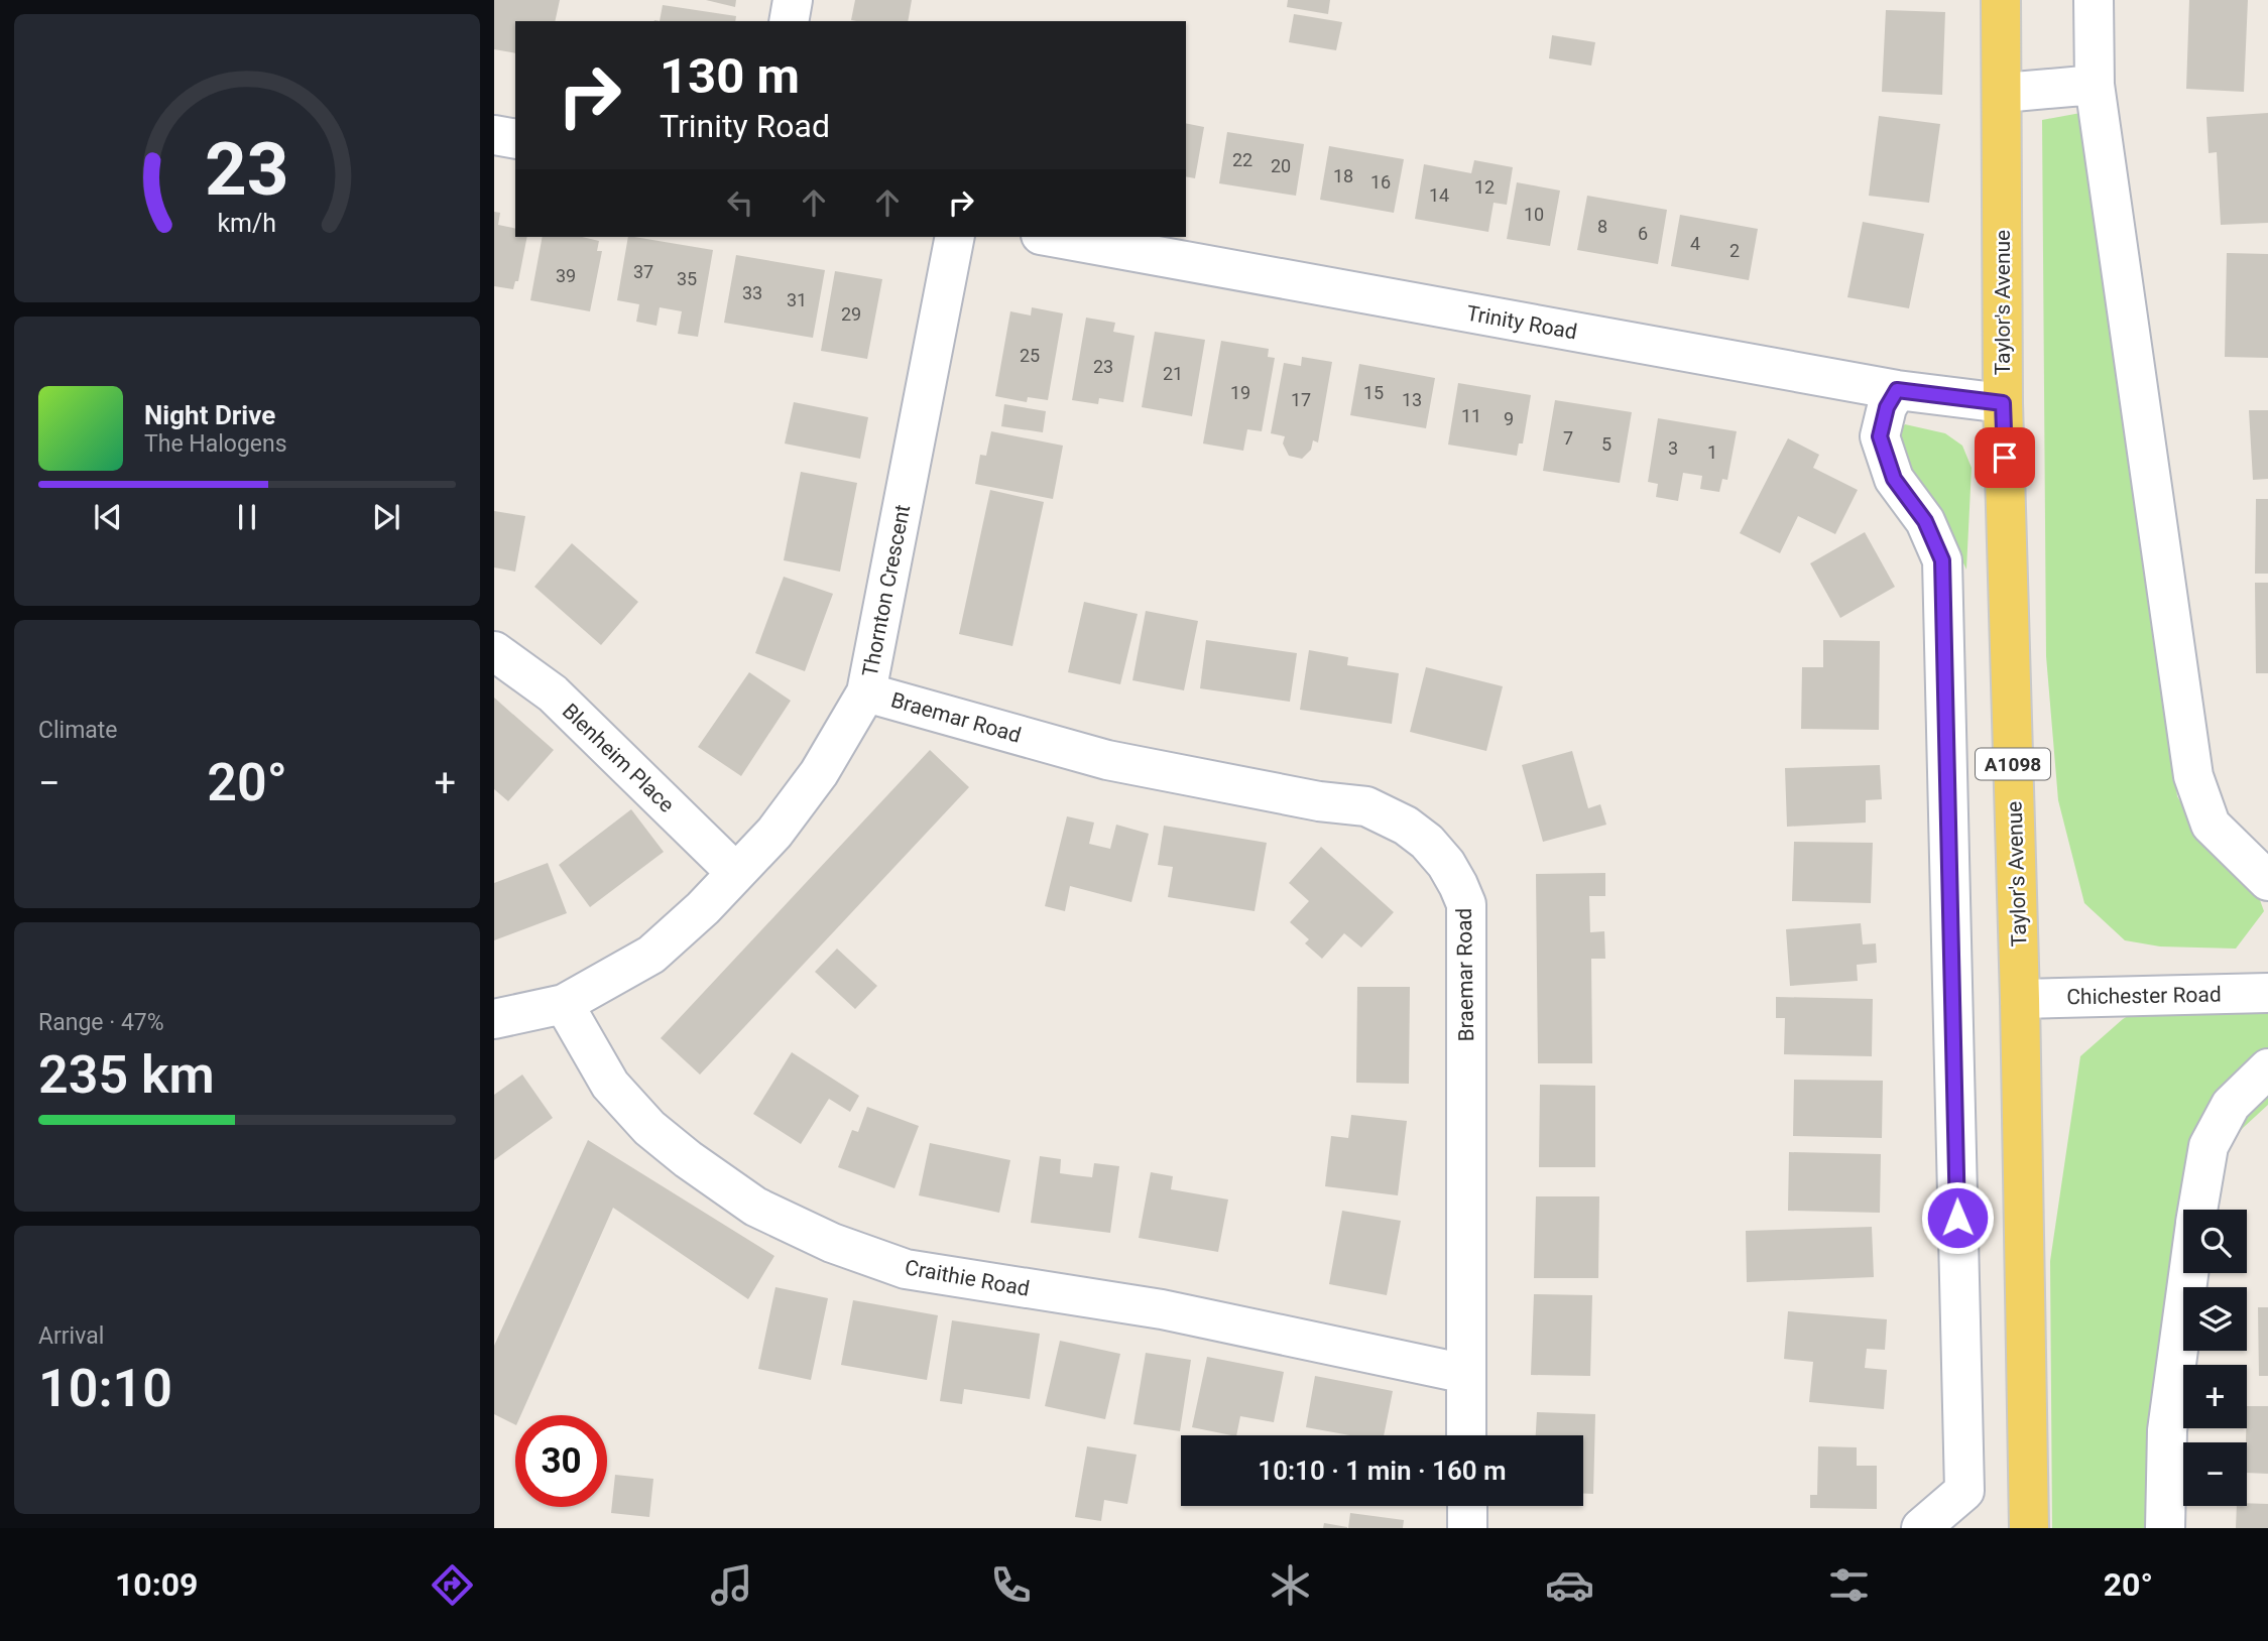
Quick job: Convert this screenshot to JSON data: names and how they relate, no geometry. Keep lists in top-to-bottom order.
{
  "streets": {
    "main road": ["Taylor's Avenue", "A1098"],
    "street": [
      "Trinity Road",
      "Thornton Crescent",
      "Braemar Road",
      "Blenheim Place",
      "Chichester Road",
      "Craithie Road"
    ]
  },
  "crossings": [
    ["Taylor's Avenue", "Trinity Road"],
    ["Taylor's Avenue", "Chichester Road"],
    ["Thornton Crescent", "Braemar Road"],
    ["Thornton Crescent", "Blenheim Place"],
    ["Thornton Crescent", "Craithie Road"],
    ["Braemar Road", "Craithie Road"]
  ],
  "house_numbers": [
    "22",
    "20",
    "18",
    "16",
    "12",
    "14",
    "10",
    "8",
    "6",
    "4",
    "2",
    "37",
    "39",
    "35",
    "33",
    "31",
    "29",
    "25",
    "23",
    "21",
    "19",
    "15",
    "17",
    "13",
    "11",
    "9",
    "7",
    "5",
    "3",
    "1"
  ],
  "page": {
    "turn": ["130 m", "Trinity Road"],
    "song": ["Night Drive", "The Halogens"],
    "tile": [
      "Climate",
      ["Range · 47%", "235 km"],
      ["Arrival", "10:10"]
    ],
    "heat": ["−", "20°", "+"],
    "map_buttons": ["+", "−"],
    "limit": "30",
    "trip": "10:10 · 1 min · 160 m",
    "tabs": ["10:09", "20°"],
    "gauge": ["23", "km/h"]
  }
}
